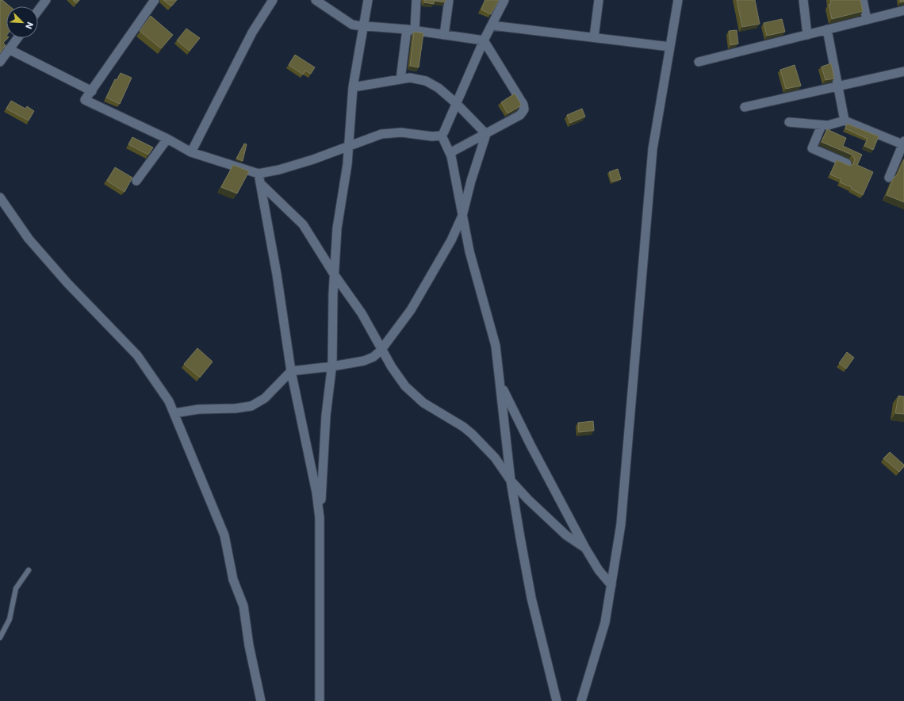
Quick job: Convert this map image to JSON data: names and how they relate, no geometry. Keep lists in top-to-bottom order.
{
  "north": "bottom right"
}
